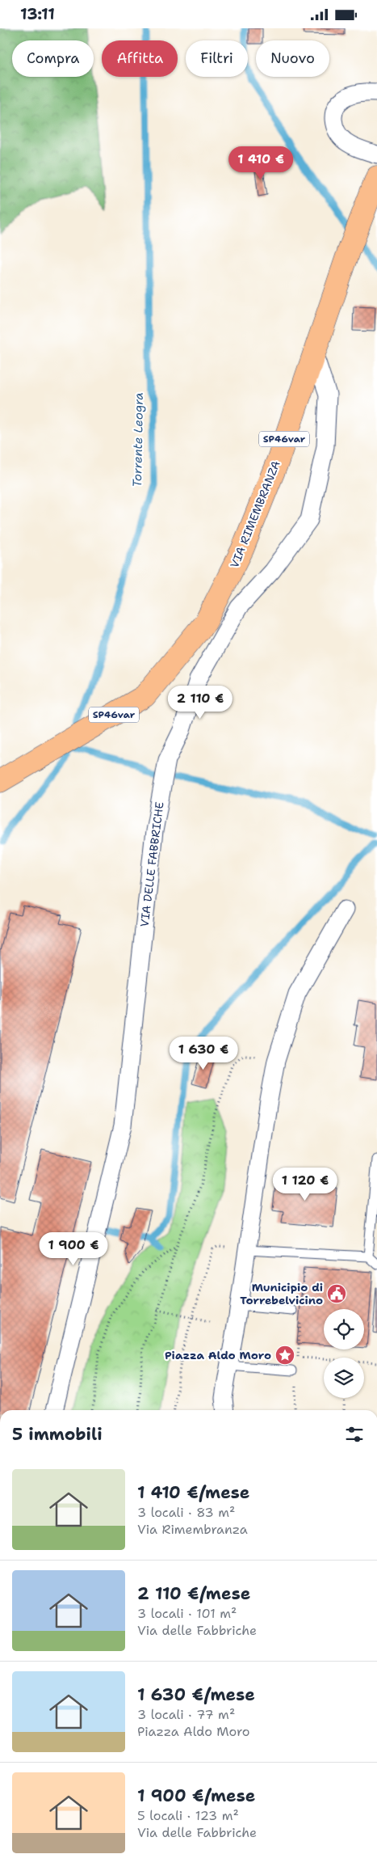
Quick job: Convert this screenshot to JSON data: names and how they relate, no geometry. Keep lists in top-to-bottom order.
{
  "streets": {
    "main road": ["SP46var", "VIA RIMEMBRANZA"],
    "street": ["VIA DELLE FABBRICHE"]
  },
  "crossings": [
    ["VIA RIMEMBRANZA", "VIA DELLE FABBRICHE"]
  ],
  "water": ["Torrente Leogra"],
  "places": {
    "public building": ["Municipio di Torrebelvicino"],
    "place": ["Piazza Aldo Moro"]
  },
  "page": {
    "status": "13:11",
    "chip": [
      "Compra",
      "Affitta",
      "Filtri",
      "Nuovo"
    ],
    "price": [
      "1 410 €",
      "2 110 €",
      "1 630 €",
      "1 120 €",
      "1 900 €"
    ],
    "heading": "5 immobili",
    "list": [
      {
        "name": "1 410 €/mese",
        "note": "3 locali · 83 m² · Via Rimembranza"
      },
      {
        "name": "2 110 €/mese",
        "note": "3 locali · 101 m² · Via delle Fabbriche"
      },
      {
        "name": "1 630 €/mese",
        "note": "3 locali · 77 m² · Piazza Aldo Moro"
      },
      {
        "name": "1 900 €/mese",
        "note": "5 locali · 123 m² · Via delle Fabbriche"
      }
    ]
  }
}
